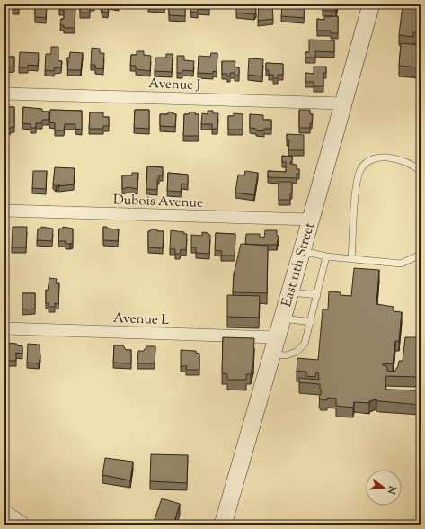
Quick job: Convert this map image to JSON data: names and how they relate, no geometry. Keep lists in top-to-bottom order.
{
  "streets": {
    "street": [
      "Avenue J",
      "Dubois Avenue",
      "East 11th Street",
      "Avenue L"
    ]
  },
  "crossings": [
    ["Avenue J", "East 11th Street"],
    ["Dubois Avenue", "East 11th Street"],
    ["East 11th Street", "Avenue L"]
  ],
  "north": "right"
}
